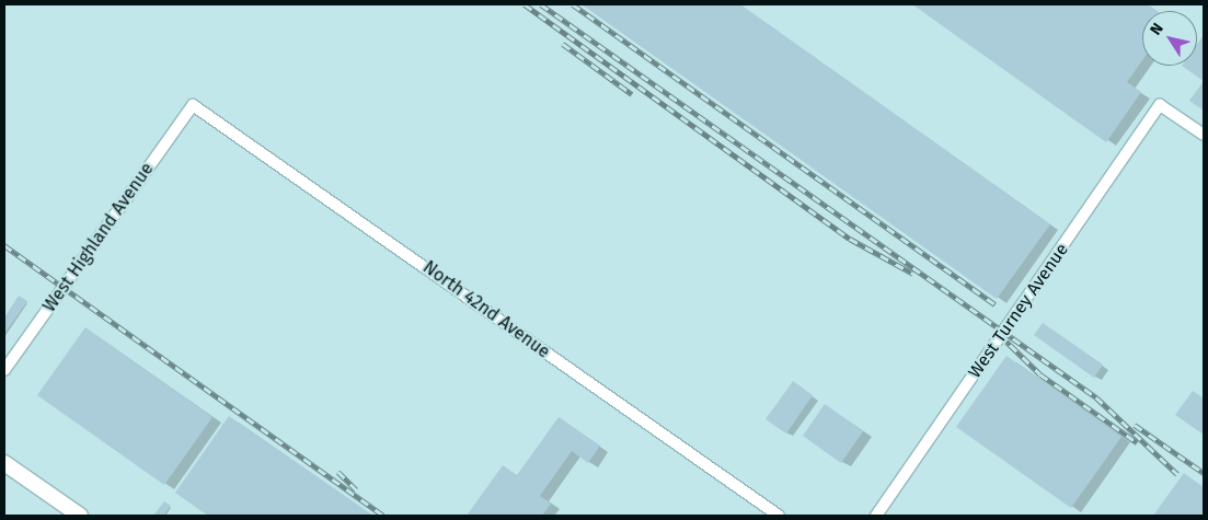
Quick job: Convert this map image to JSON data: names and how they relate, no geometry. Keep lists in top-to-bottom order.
{
  "streets": {
    "street": ["West Highland Avenue", "North 42nd Avenue", "West Turney Avenue"]
  },
  "crossings": [
    ["West Highland Avenue", "North 42nd Avenue"]
  ],
  "north": "top left"
}
